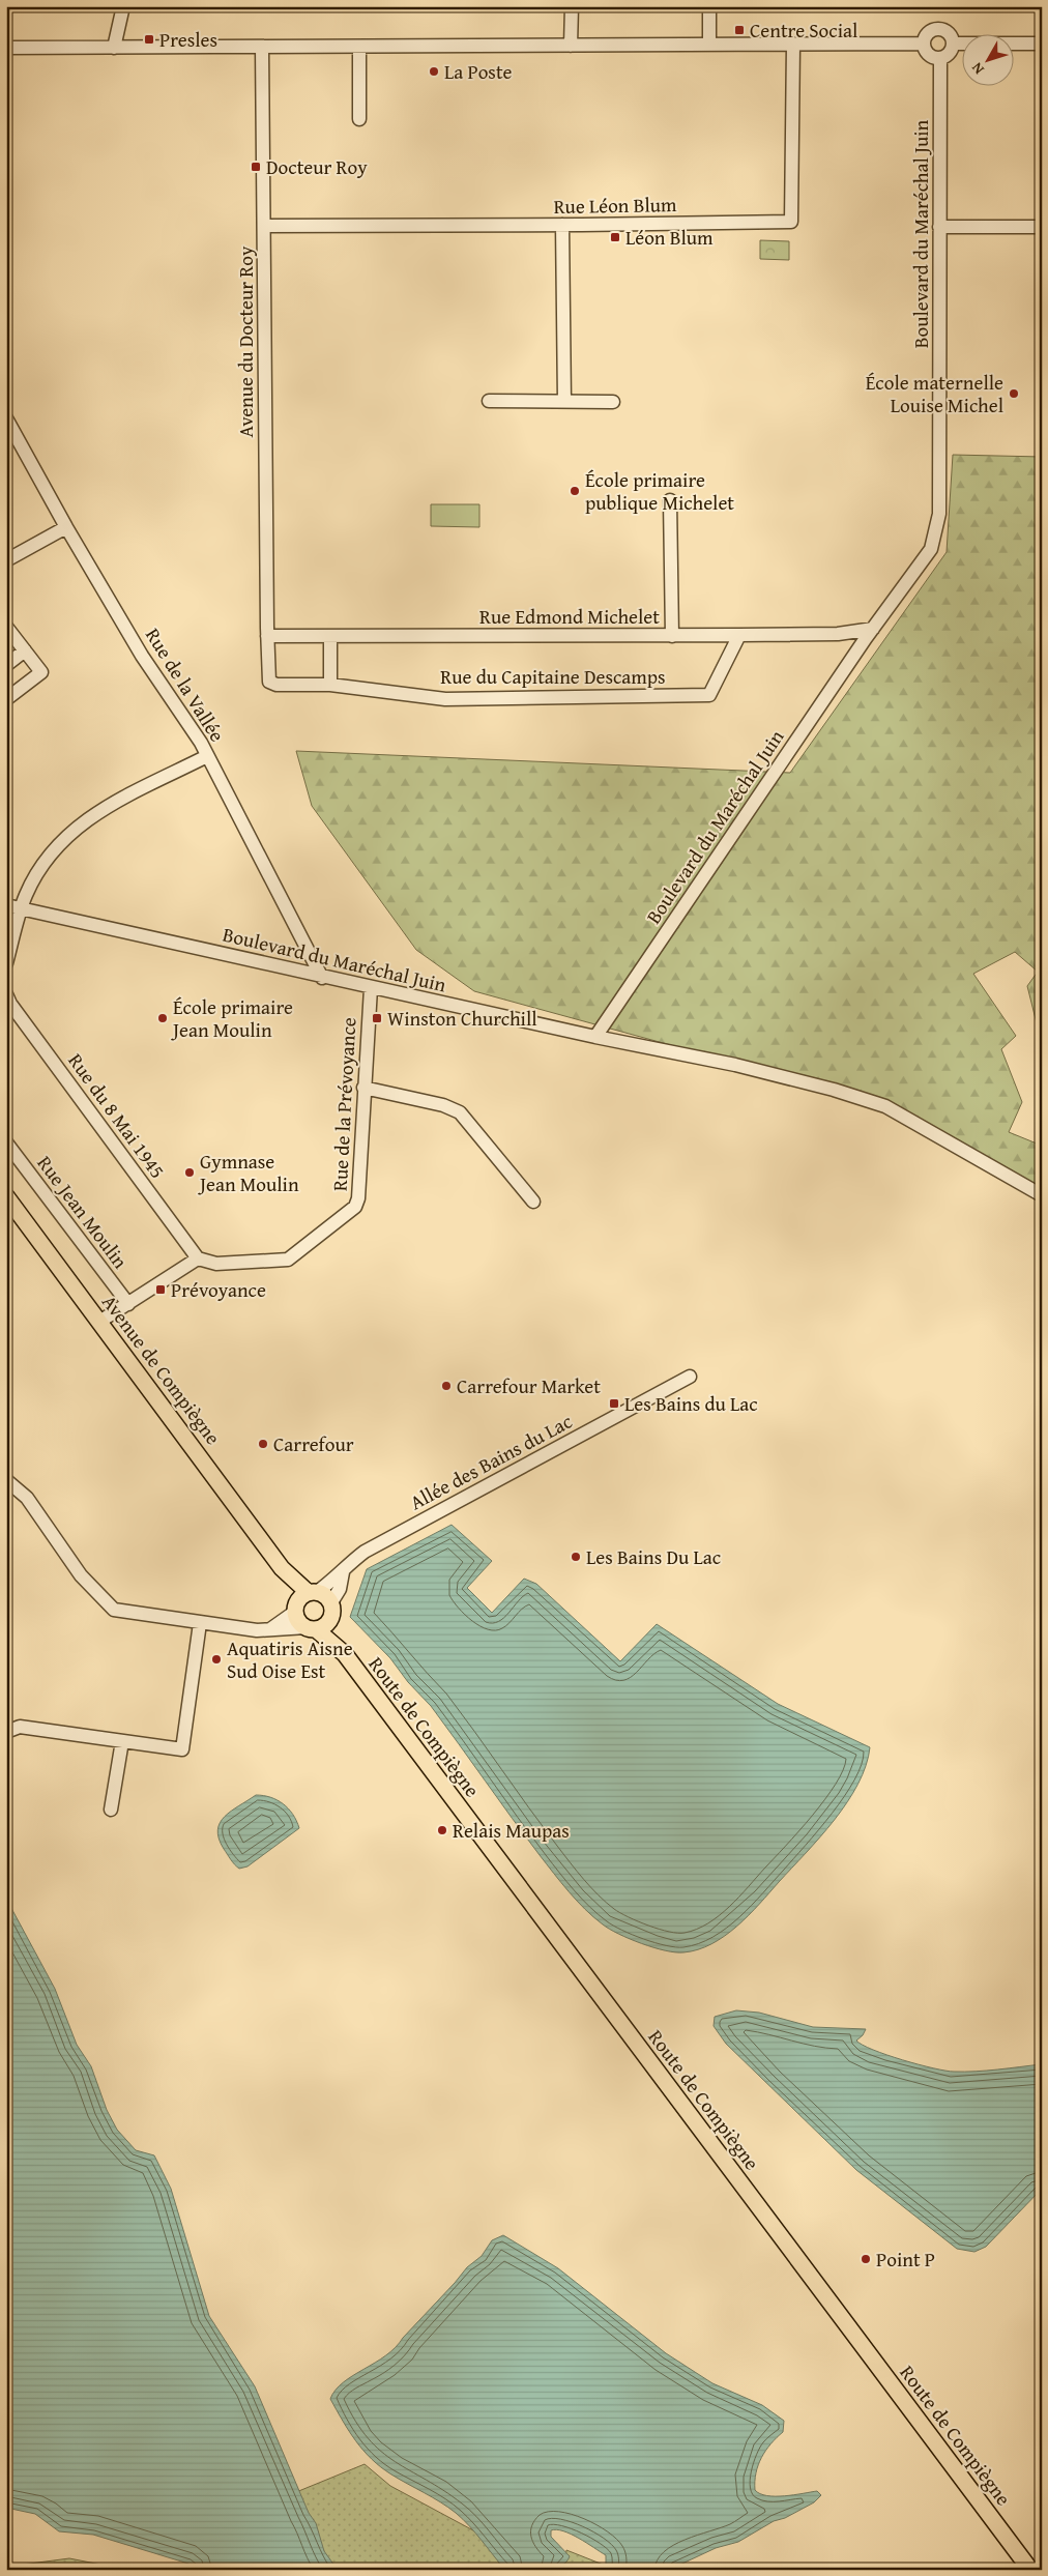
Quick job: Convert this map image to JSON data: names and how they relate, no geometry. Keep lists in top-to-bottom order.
{
  "streets": {
    "main road": ["Avenue de Compiègne", "Route de Compiègne"],
    "street": [
      "Rue Léon Blum",
      "Boulevard du Maréchal Juin",
      "Avenue du Docteur Roy",
      "Rue Edmond Michelet",
      "Rue du Capitaine Descamps",
      "Rue de la Vallée",
      "Rue de la Prévoyance",
      "Rue du 8 Mai 1945",
      "Rue Jean Moulin",
      "Allée des Bains du Lac"
    ]
  },
  "crossings": [
    ["Rue Léon Blum", "Avenue du Docteur Roy"],
    ["Boulevard du Maréchal Juin", "Rue Edmond Michelet"],
    ["Boulevard du Maréchal Juin", "Rue de la Vallée"],
    ["Boulevard du Maréchal Juin", "Rue de la Prévoyance"],
    ["Avenue du Docteur Roy", "Rue Edmond Michelet"],
    ["Avenue du Docteur Roy", "Rue du Capitaine Descamps"],
    ["Rue Edmond Michelet", "Rue du Capitaine Descamps"],
    ["Rue de la Prévoyance", "Rue du 8 Mai 1945"],
    ["Avenue de Compiègne", "Allée des Bains du Lac"]
  ],
  "places": {
    "transit": [
      "Centre Social",
      "Presles",
      "Docteur Roy",
      "Léon Blum",
      "Winston Churchill",
      "Prévoyance",
      "Les Bains du Lac"
    ],
    "other": [
      "La Poste",
      "École maternelle Louise Michel",
      "École primaire publique Michelet",
      "École primaire Jean Moulin",
      "Gymnase Jean Moulin",
      "Carrefour Market",
      "Carrefour",
      "Les Bains Du Lac",
      "Aquatiris Aisne Sud Oise Est",
      "Relais Maupas",
      "Point P"
    ]
  },
  "north": "bottom left"
}
